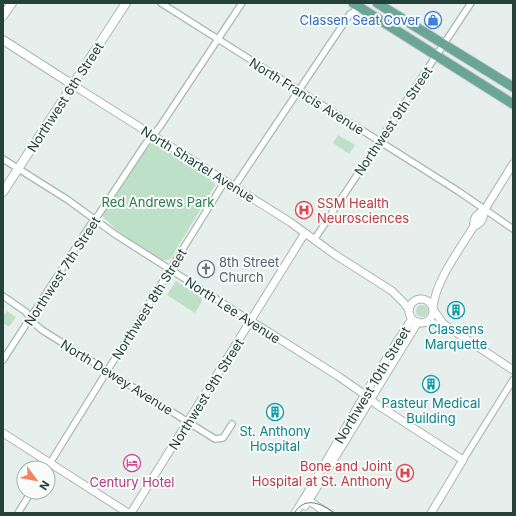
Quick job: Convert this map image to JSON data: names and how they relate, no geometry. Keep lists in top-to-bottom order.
{
  "streets": {
    "main road": ["Northwest 6th Street", "North Shartel Avenue"],
    "street": [
      "North Francis Avenue",
      "Northwest 9th Street",
      "Northwest 7th Street",
      "Northwest 8th Street",
      "North Lee Avenue",
      "North Dewey Avenue",
      "Northwest 10th Street"
    ]
  },
  "crossings": [
    ["North Francis Avenue", "Northwest 9th Street"],
    ["North Francis Avenue", "Northwest 7th Street"],
    ["Northwest 6th Street", "North Shartel Avenue"],
    ["Northwest 6th Street", "North Lee Avenue"],
    ["Northwest 9th Street", "North Shartel Avenue"],
    ["Northwest 9th Street", "North Lee Avenue"],
    ["Northwest 9th Street", "North Dewey Avenue"],
    ["North Shartel Avenue", "Northwest 7th Street"],
    ["North Shartel Avenue", "Northwest 8th Street"],
    ["North Shartel Avenue", "Northwest 10th Street"],
    ["Northwest 7th Street", "North Lee Avenue"],
    ["Northwest 7th Street", "North Dewey Avenue"],
    ["Northwest 8th Street", "North Lee Avenue"],
    ["Northwest 8th Street", "North Dewey Avenue"],
    ["North Lee Avenue", "Northwest 10th Street"]
  ],
  "parks": ["Red Andrews Park"],
  "places": {
    "shop": ["Classen Seat Cover"],
    "hospital": ["SSM Health Neurosciences", "Bone and Joint Hospital at St. Anthony"],
    "church": ["8th Street Church"],
    "building": ["Classens Marquette", "Pasteur Medical Building", "St. Anthony Hospital"],
    "hotel": ["Century Hotel"]
  },
  "north": "bottom right"
}
